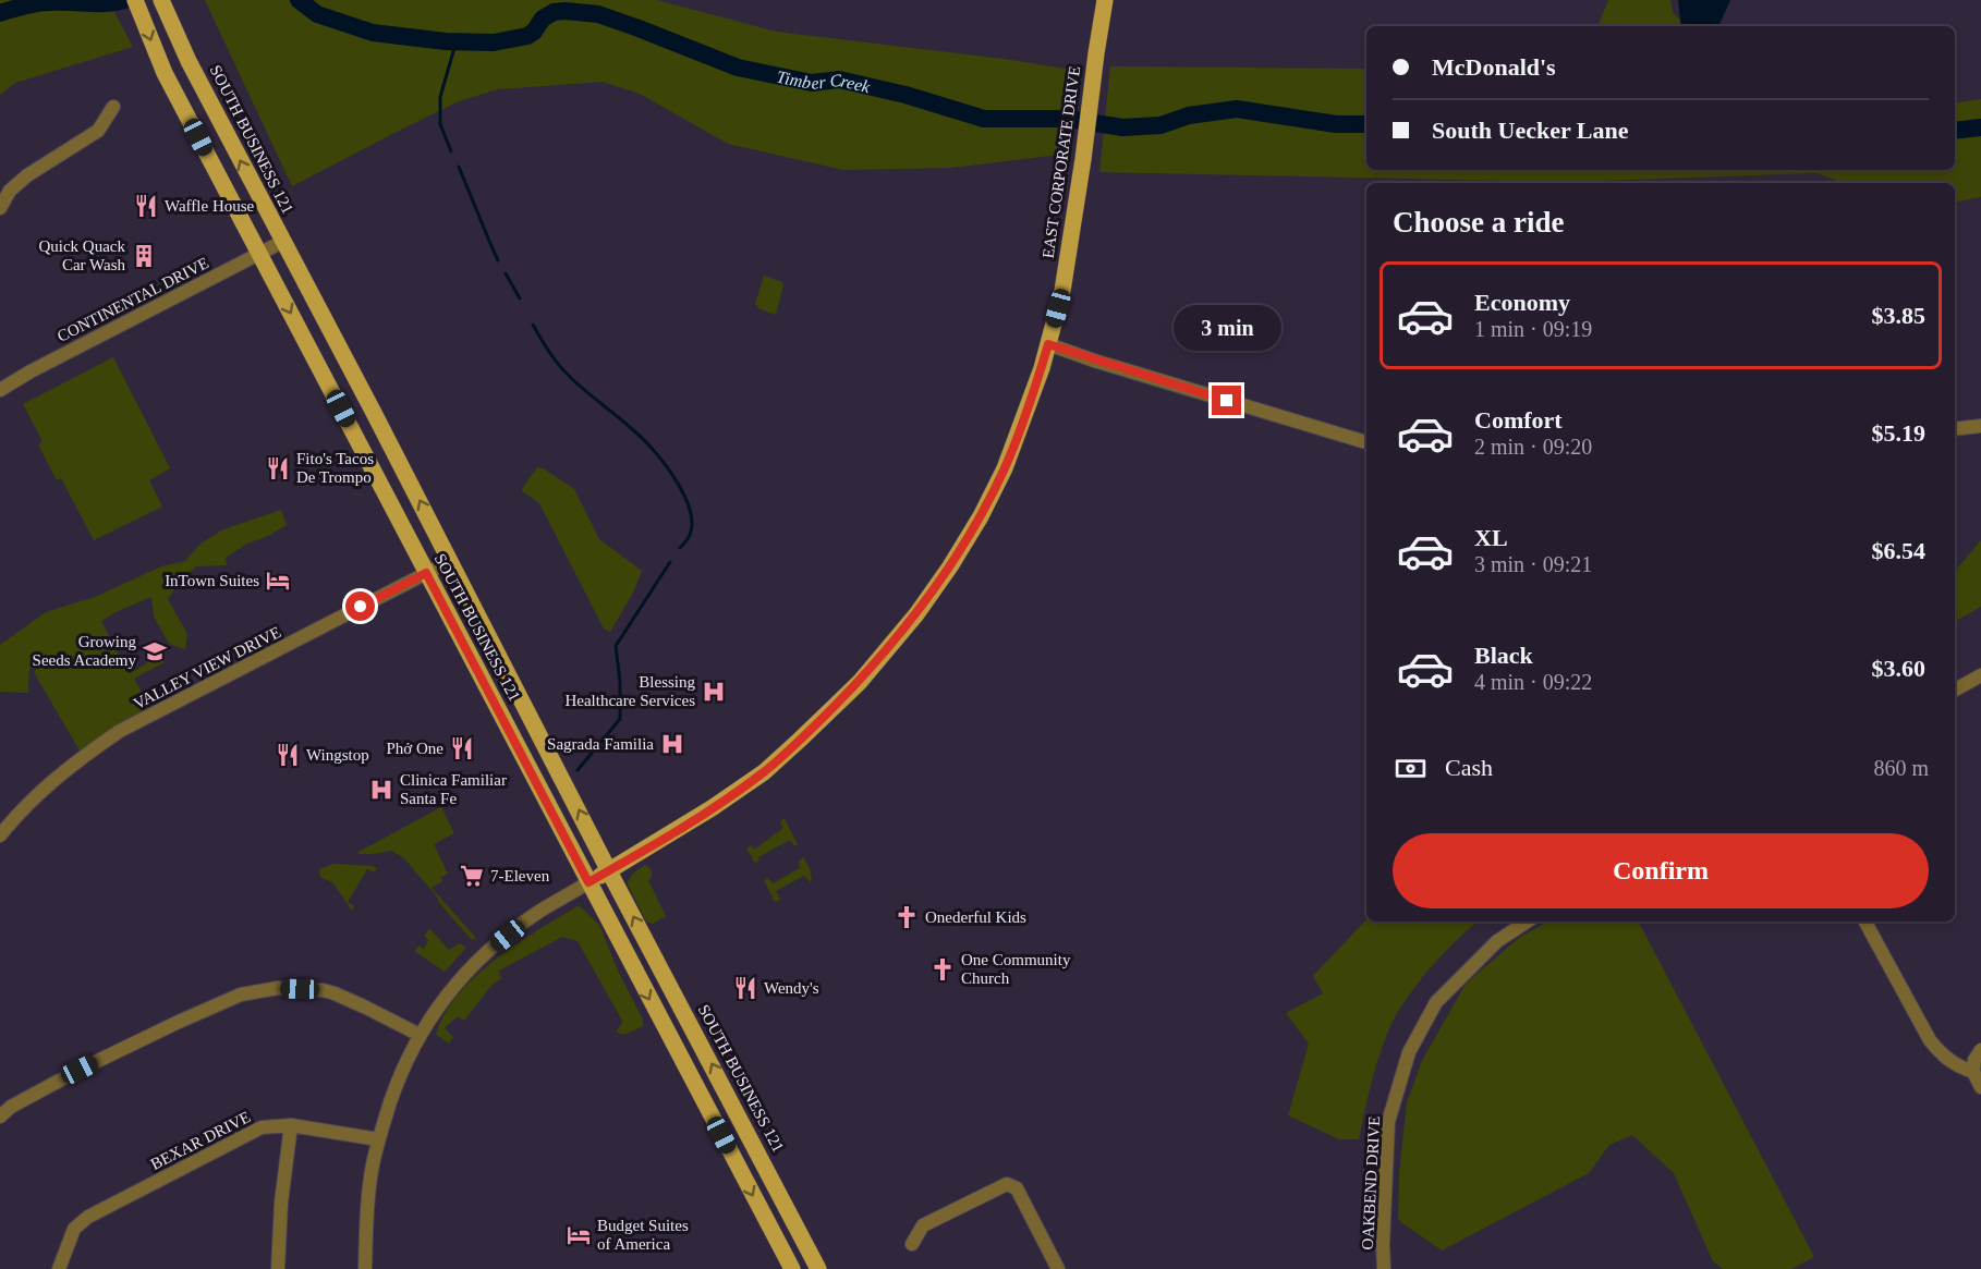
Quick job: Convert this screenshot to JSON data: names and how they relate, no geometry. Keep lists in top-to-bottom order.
{
  "streets": {
    "main road": ["SOUTH BUSINESS 121", "EAST CORPORATE DRIVE"],
    "street": [
      "CONTINENTAL DRIVE",
      "VALLEY VIEW DRIVE",
      "BEXAR DRIVE",
      "OAKBEND DRIVE"
    ]
  },
  "crossings": [
    ["SOUTH BUSINESS 121", "EAST CORPORATE DRIVE"],
    ["SOUTH BUSINESS 121", "CONTINENTAL DRIVE"],
    ["SOUTH BUSINESS 121", "VALLEY VIEW DRIVE"]
  ],
  "water": ["Timber Creek"],
  "places": {
    "restaurant": [
      "Waffle House",
      "Fito's Tacos De Trompo",
      "Phở One",
      "Wingstop",
      "Wendy's"
    ],
    "building": ["Quick Quack Car Wash"],
    "hotel": ["InTown Suites", "Budget Suites of America"],
    "school or university": ["Growing Seeds Academy"],
    "hospital": ["Blessing Healthcare Services", "Sagrada Familia", "Clinica Familiar Santa Fe"],
    "supermarket": ["7-Eleven"],
    "church": ["Onederful Kids", "One Community Church"]
  },
  "page": {
    "banner": ["McDonald's", "South Uecker Lane"],
    "heading": "Choose a ride",
    "list": [
      {
        "name": "Economy",
        "note": "1 min · 09:19",
        "value": "$3.85"
      },
      {
        "name": "Comfort",
        "note": "2 min · 09:20",
        "value": "$5.19"
      },
      {
        "name": "XL",
        "note": "3 min · 09:21",
        "value": "$6.54"
      },
      {
        "name": "Black",
        "note": "4 min · 09:22",
        "value": "$3.60"
      }
    ],
    "bubble": "3 min",
    "pay": ["Cash", "860 m"],
    "buttons": "Confirm"
  }
}
